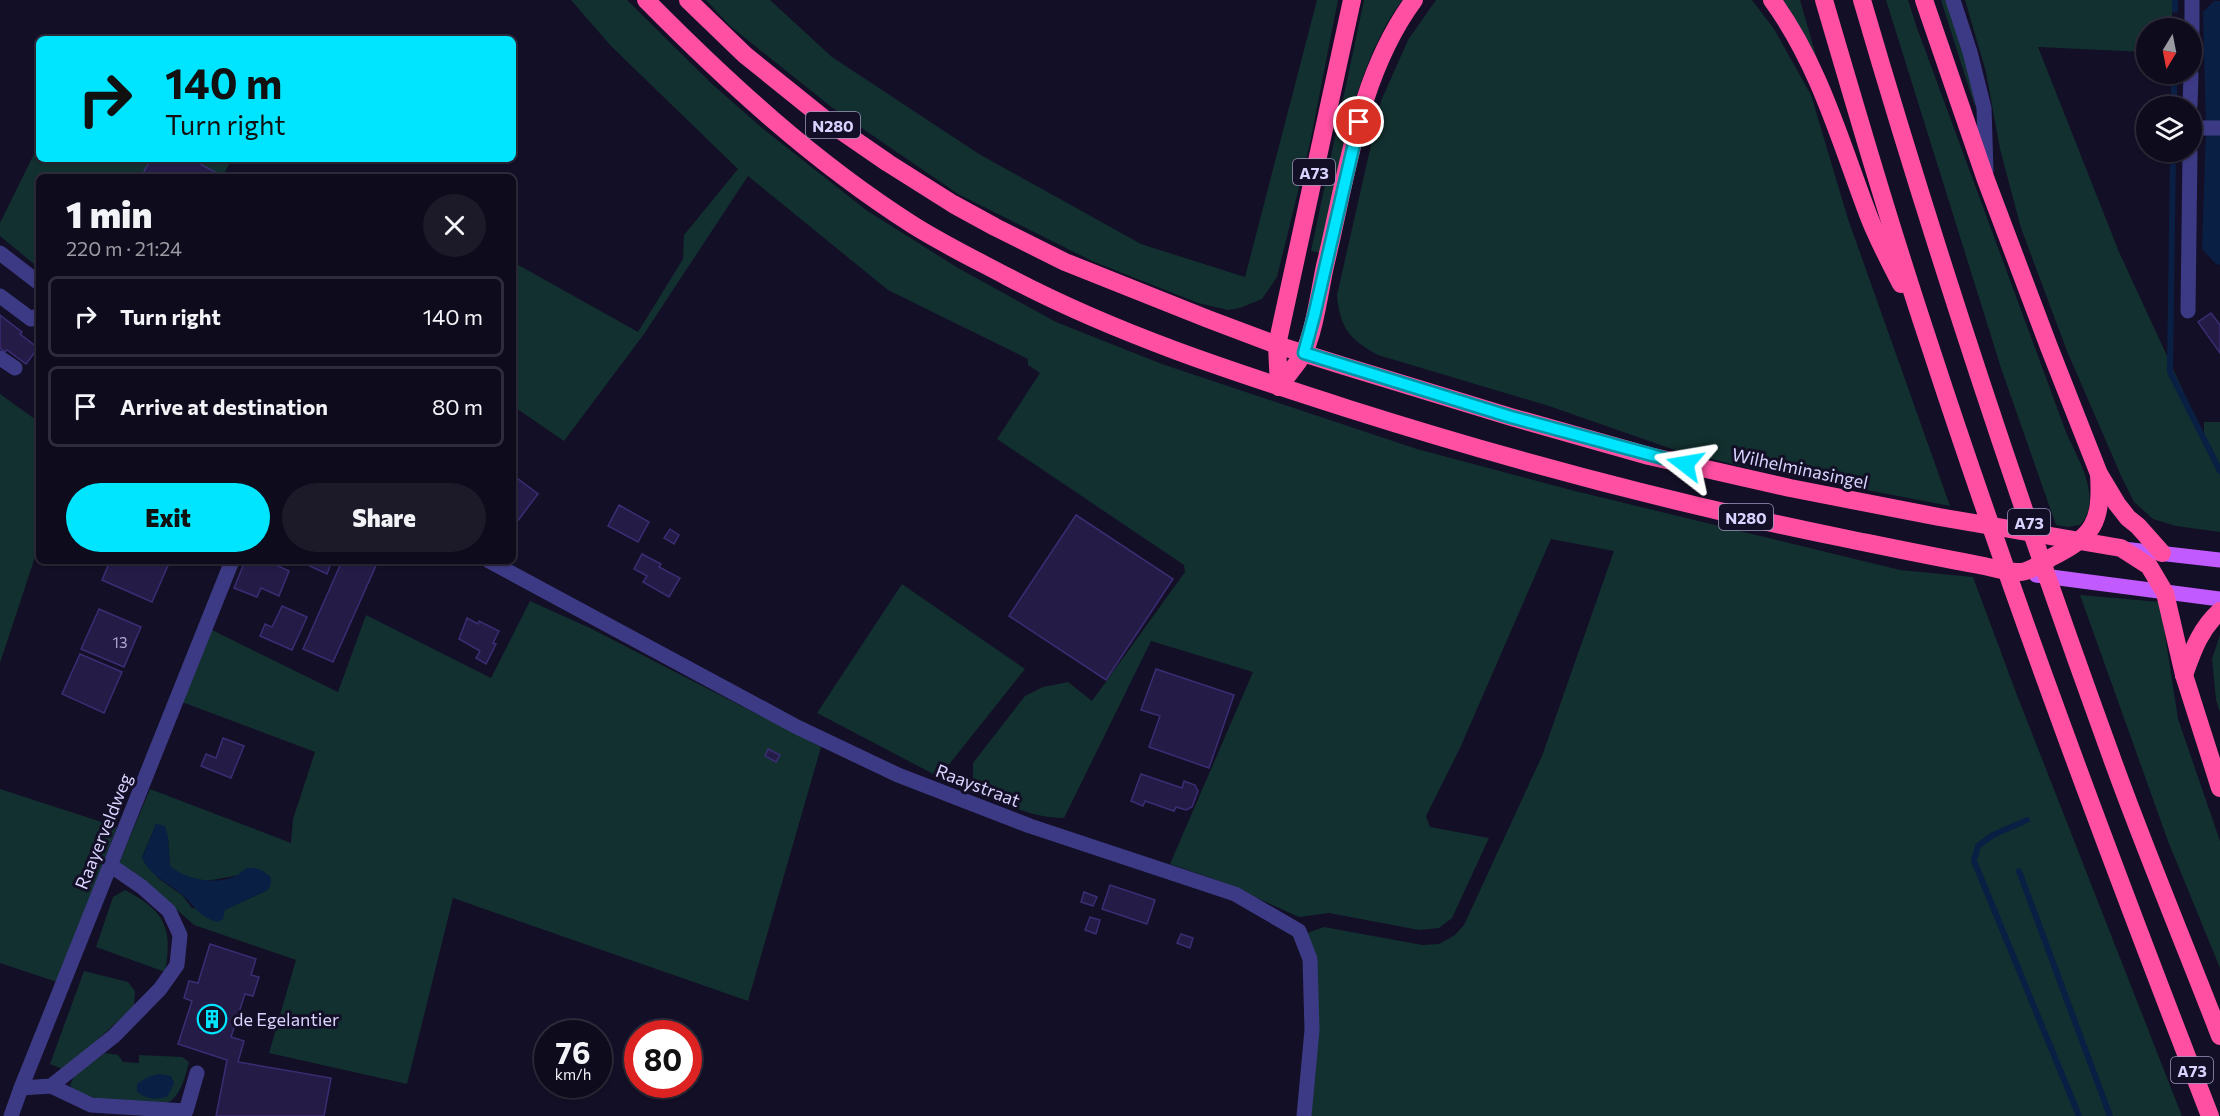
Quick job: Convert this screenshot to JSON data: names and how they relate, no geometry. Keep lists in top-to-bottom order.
{
  "streets": {
    "highway": ["N280", "A73", "Wilhelminasingel"],
    "street": ["Raaystraat", "Raayerveldweg"]
  },
  "crossings": [
    ["N280", "A73"],
    ["N280", "Wilhelminasingel"],
    ["A73", "Wilhelminasingel"]
  ],
  "places": {
    "building": ["de Egelantier"]
  },
  "house_numbers": ["13"],
  "north": "bottom",
  "page": {
    "turn": ["140 m", "Turn right"],
    "heading": ["1 min", "220 m · 21:24"],
    "list": [
      {
        "name": "Turn right",
        "value": "140 m"
      },
      {
        "name": "Arrive at destination",
        "value": "80 m"
      }
    ],
    "buttons": ["Exit", "Share"],
    "speed": "76 km/h",
    "limit": "80"
  }
}
